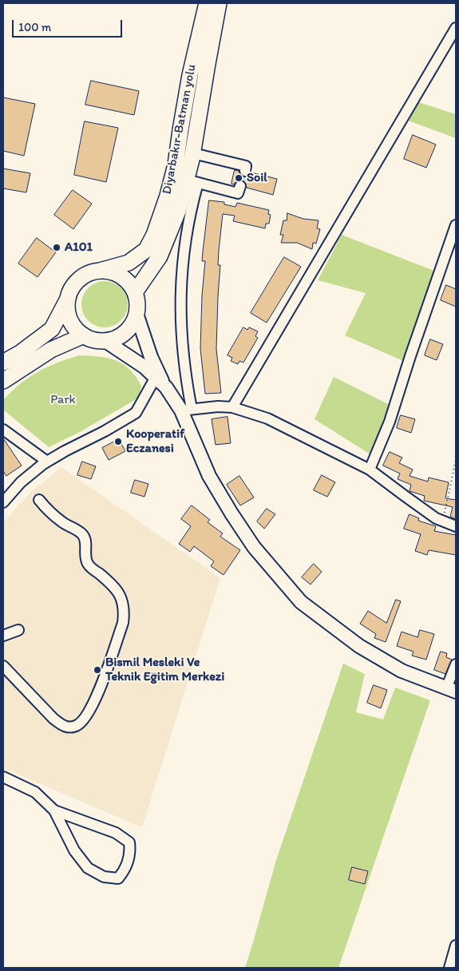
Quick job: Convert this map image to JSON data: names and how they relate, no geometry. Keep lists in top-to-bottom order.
{
  "streets": {
    "highway": ["Diyarbakır-Batman yolu"]
  },
  "parks": ["Park"],
  "places": [
    "Soil",
    "A101",
    "Kooperatif Eczanesi",
    "Bismil Mesleki Ve Teknik Eğitim Merkezi"
  ],
  "scale_bar": "100 m"
}
